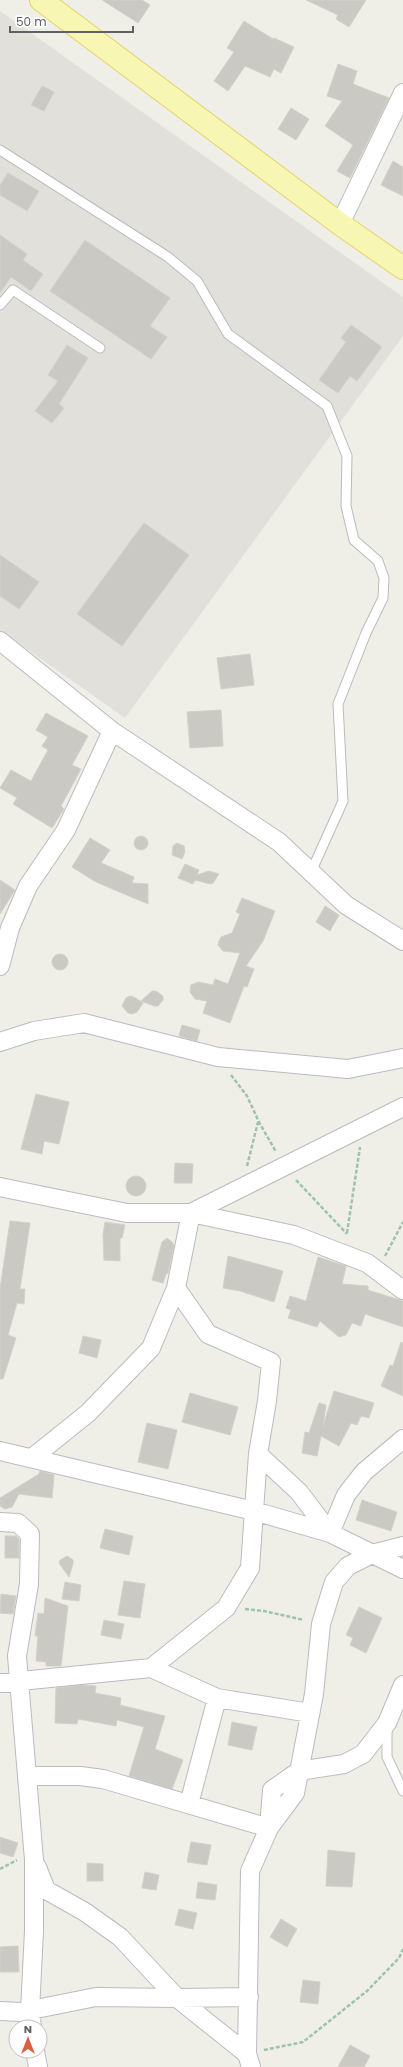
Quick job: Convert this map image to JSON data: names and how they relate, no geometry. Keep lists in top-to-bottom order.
{
  "scale_bar": "50 m",
  "north": "top"
}
